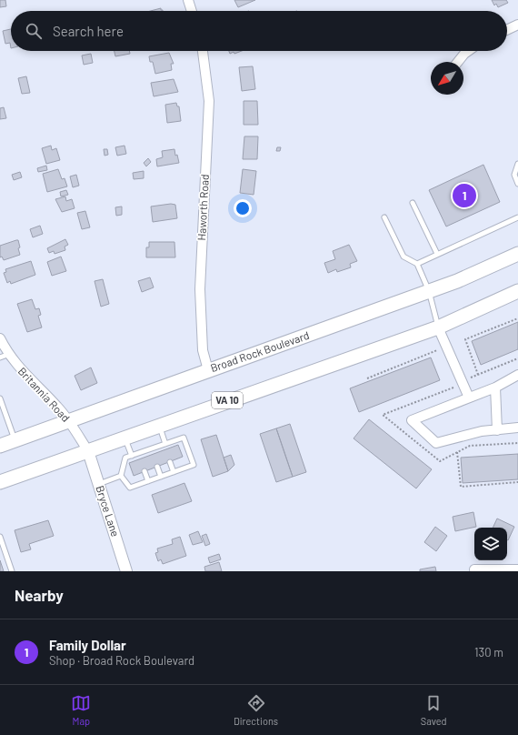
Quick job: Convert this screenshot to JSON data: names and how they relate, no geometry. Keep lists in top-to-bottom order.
{
  "streets": {
    "main road": ["Broad Rock Boulevard", "VA 10"],
    "street": ["Haworth Road", "Britannia Road", "Bryce Lane"]
  },
  "crossings": [
    ["Haworth Road", "Broad Rock Boulevard"],
    ["Broad Rock Boulevard", "Britannia Road"],
    ["Britannia Road", "VA 10"],
    ["Britannia Road", "Bryce Lane"],
    ["VA 10", "Bryce Lane"]
  ],
  "north": "bottom left",
  "page": {
    "search": "Search here",
    "pins": "1",
    "heading": "Nearby",
    "list": [
      {
        "mark": "1",
        "name": "Family Dollar",
        "note": "Shop · Broad Rock Boulevard",
        "value": "130 m"
      }
    ],
    "nav": ["Map", "Directions", "Saved"]
  }
}
